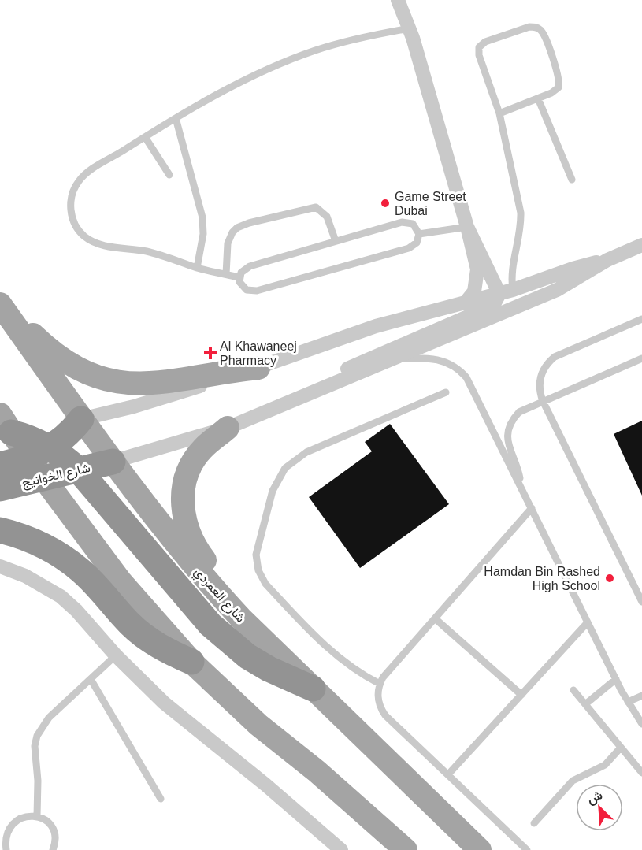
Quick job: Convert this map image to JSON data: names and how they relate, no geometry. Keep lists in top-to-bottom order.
{
  "streets": {
    "highway": ["شارع الخوانيج"],
    "main road": ["شارع العمردي"]
  },
  "crossings": [
    ["شارع الخوانيج", "شارع العمردي"]
  ],
  "places": {
    "other": ["Game Street Dubai", "Hamdan Bin Rashed High School"],
    "health": ["Al Khawaneej Pharmacy"]
  },
  "north": "top left"
}
